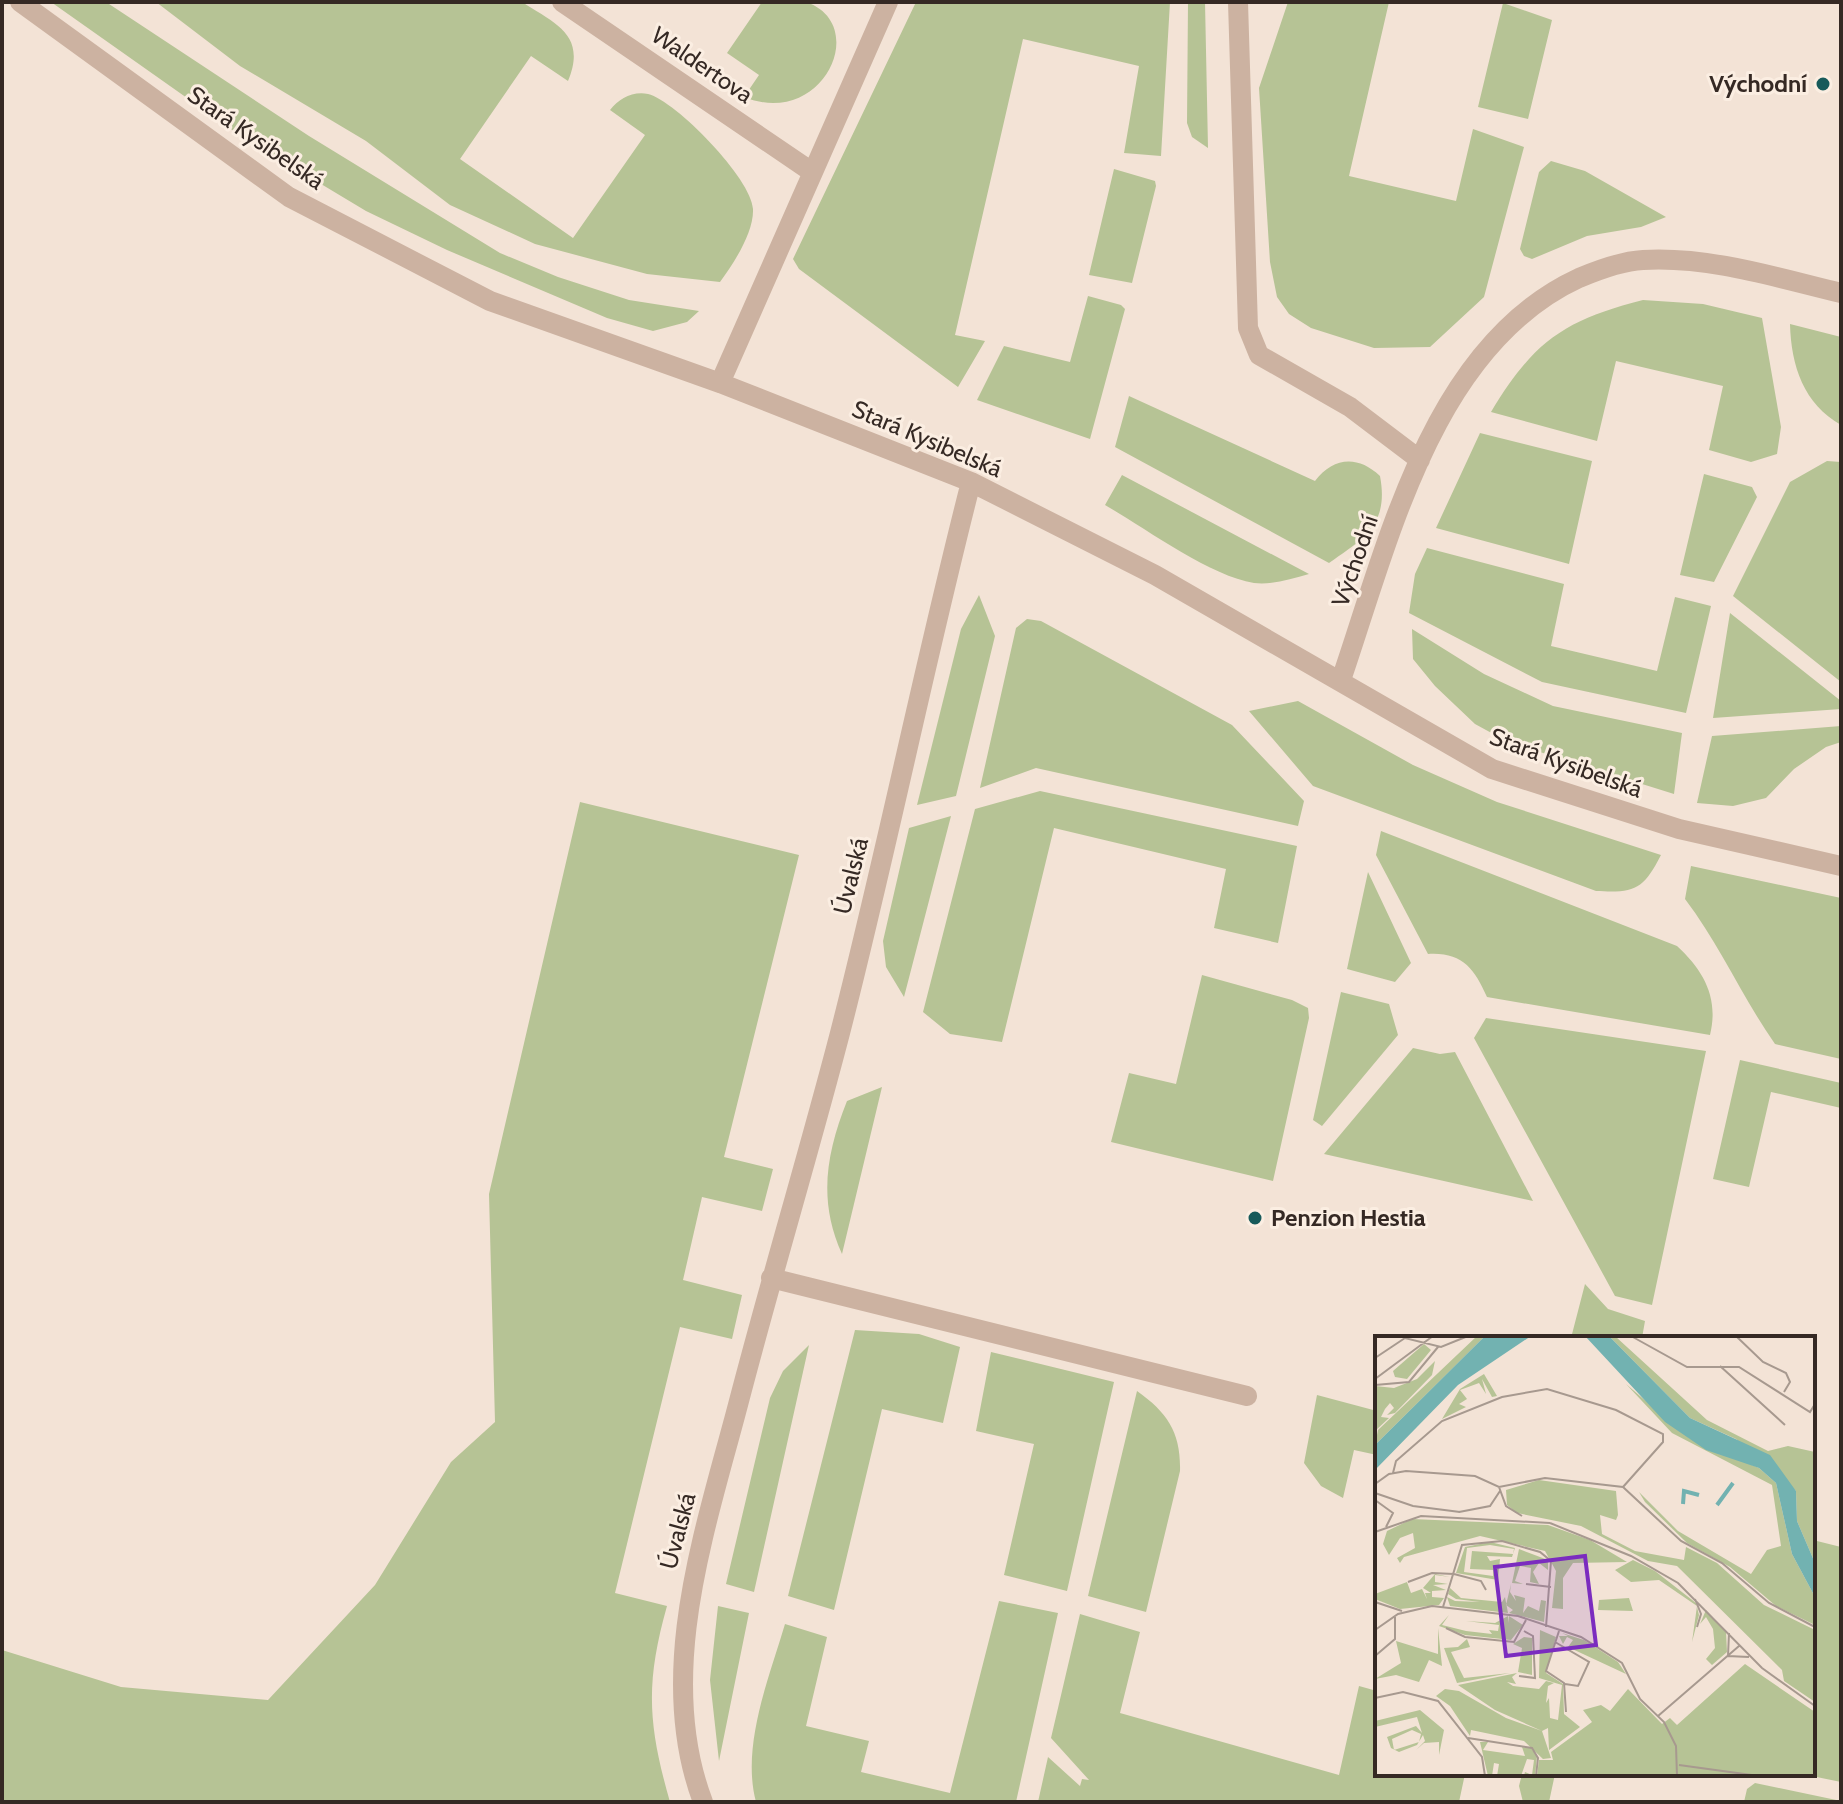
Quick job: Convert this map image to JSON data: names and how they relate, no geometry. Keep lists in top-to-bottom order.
{
  "streets": {
    "street": [
      "Waldertova",
      "Stará Kysibelská",
      "Východní",
      "Úvalská"
    ]
  },
  "crossings": [
    ["Stará Kysibelská", "Východní"],
    ["Stará Kysibelská", "Úvalská"]
  ],
  "places": ["Východní", "Penzion Hestia"]
}
